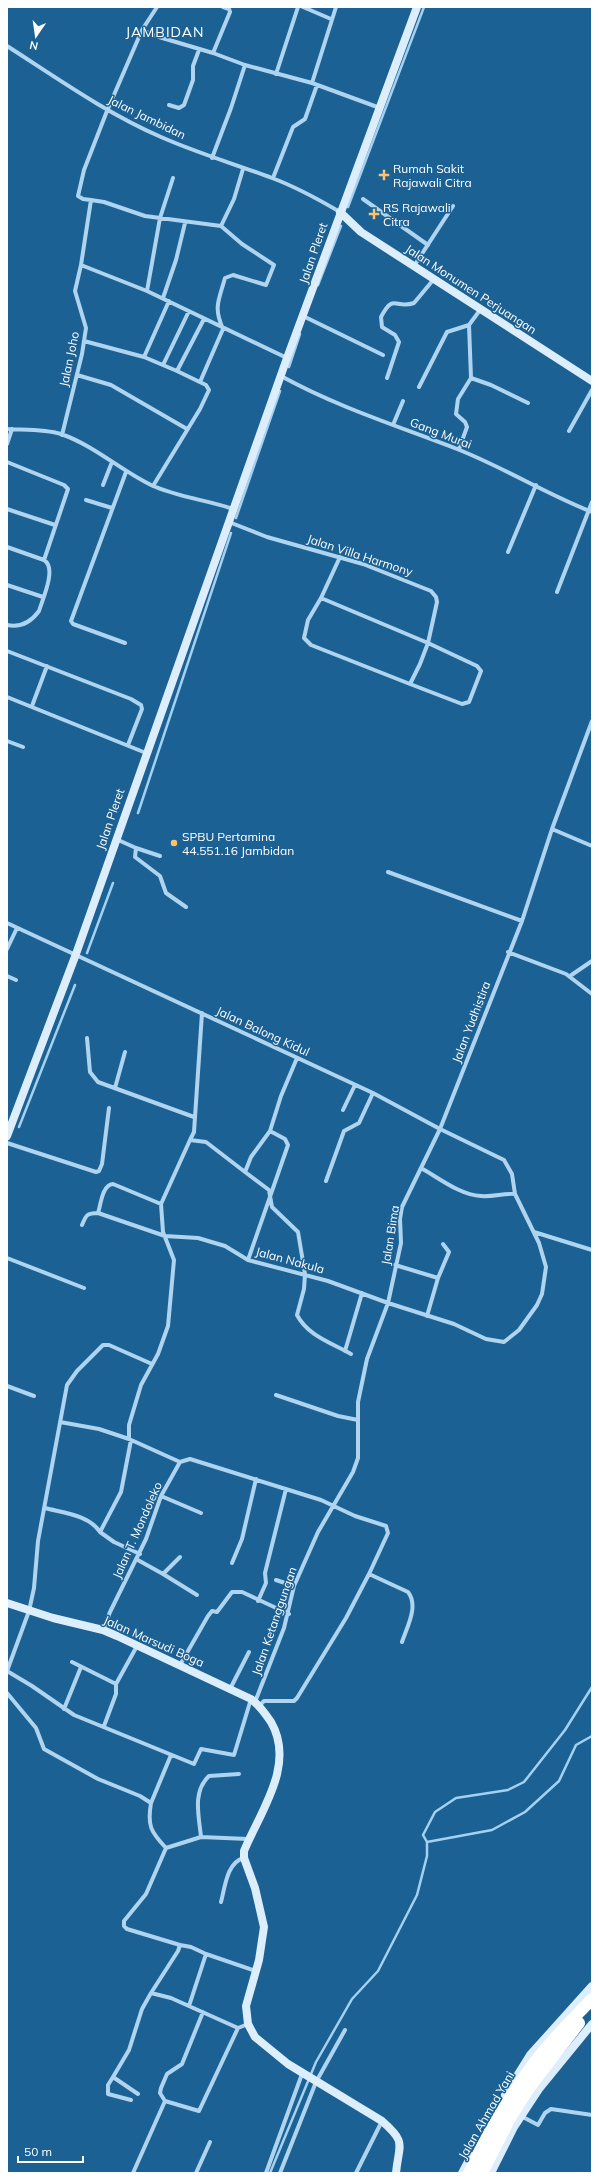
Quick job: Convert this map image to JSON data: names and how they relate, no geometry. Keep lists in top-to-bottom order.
{
  "streets": {
    "highway": ["Jalan Ahmad Yani"],
    "street": [
      "Jalan Jambidan",
      "Jalan Pleret",
      "Jalan Monumen Perjuangan",
      "Jalan Joho",
      "Gang Murai",
      "Jalan Villa Harmony",
      "Jalan Yudhistira",
      "Jalan Balong Kidul",
      "Jalan Bima",
      "Jalan Nakula",
      "Jalan T. Mondoleko",
      "Jalan Ketanggungan",
      "Jalan Marsudi Boga"
    ]
  },
  "crossings": [
    ["Jalan Jambidan", "Jalan Pleret"],
    ["Jalan Jambidan", "Jalan Monumen Perjuangan"],
    ["Jalan Pleret", "Jalan Monumen Perjuangan"],
    ["Jalan Pleret", "Gang Murai"],
    ["Jalan Pleret", "Jalan Villa Harmony"],
    ["Jalan Pleret", "Jalan Balong Kidul"],
    ["Jalan Yudhistira", "Jalan Balong Kidul"],
    ["Jalan Yudhistira", "Jalan Bima"],
    ["Jalan Balong Kidul", "Jalan Bima"],
    ["Jalan Balong Kidul", "Jalan Nakula"],
    ["Jalan Bima", "Jalan Nakula"],
    ["Jalan Bima", "Jalan Ketanggungan"],
    ["Jalan T. Mondoleko", "Jalan Marsudi Boga"],
    ["Jalan Ketanggungan", "Jalan Marsudi Boga"]
  ],
  "districts": ["JAMBIDAN"],
  "places": {
    "health": ["Rumah Sakit Rajawali Citra", "RS Rajawali Citra"],
    "other": ["SPBU Pertamina 44.551.16 Jambidan"]
  },
  "scale_bar": "50 m",
  "north": "bottom"
}
